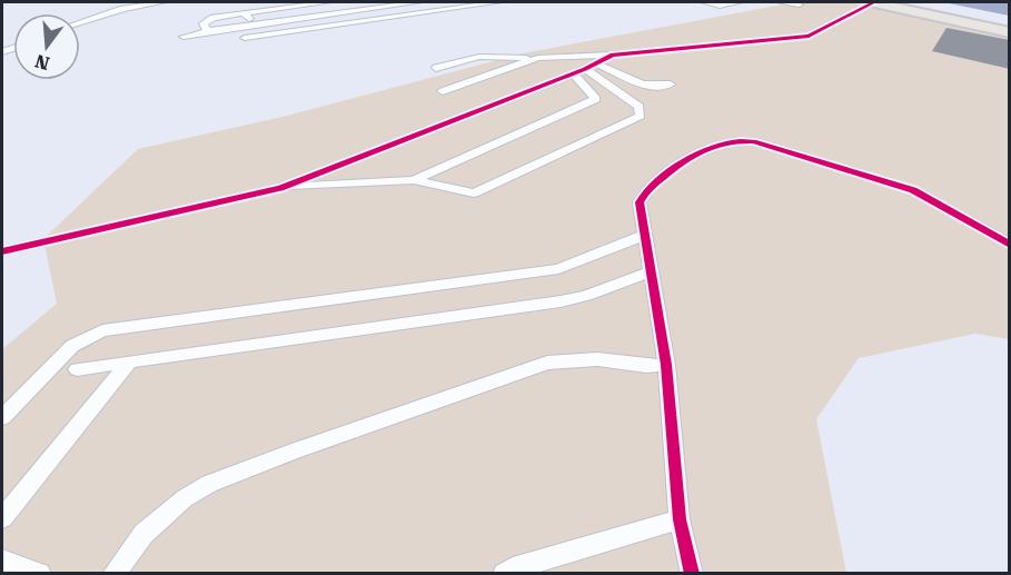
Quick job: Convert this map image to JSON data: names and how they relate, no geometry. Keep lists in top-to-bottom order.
{
  "north": "bottom"
}
